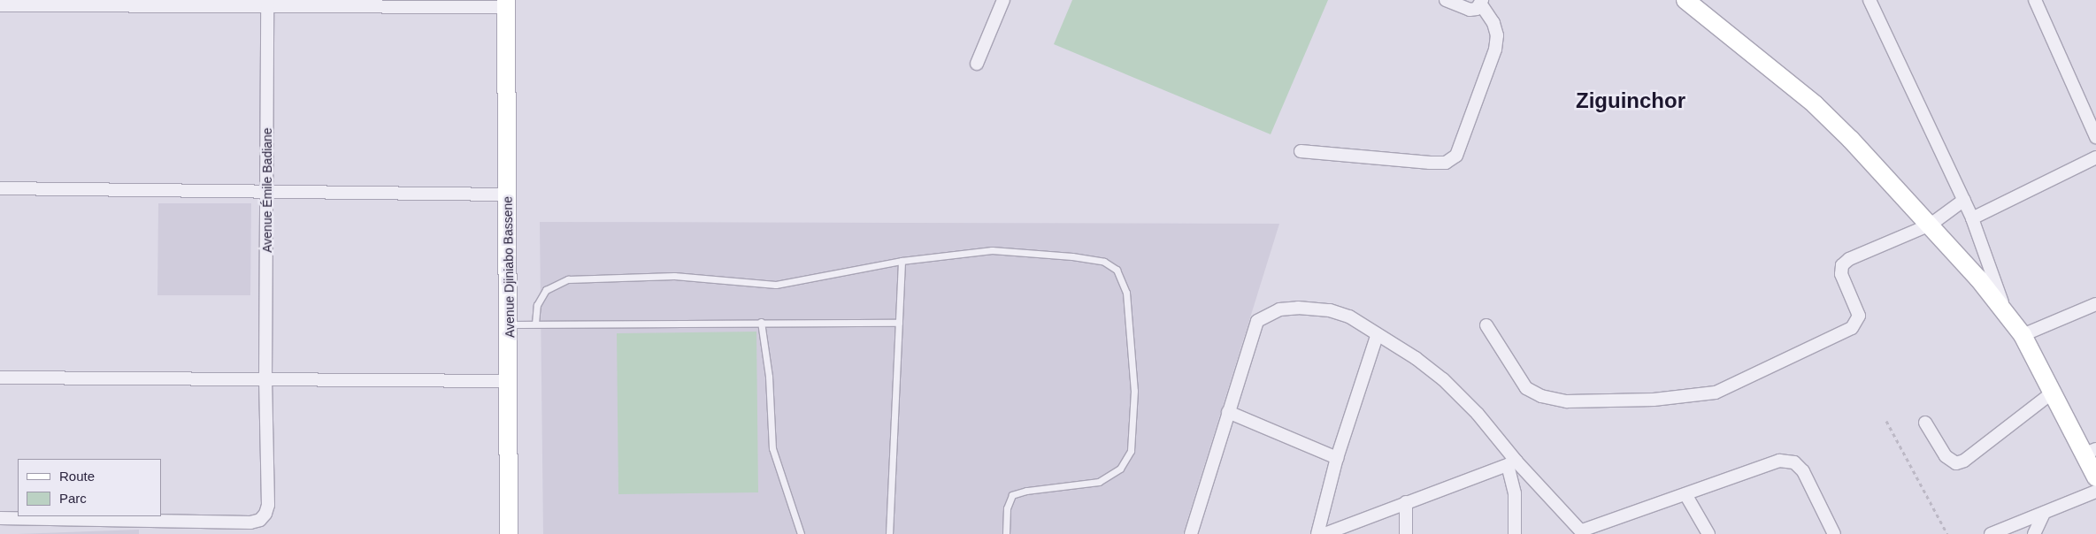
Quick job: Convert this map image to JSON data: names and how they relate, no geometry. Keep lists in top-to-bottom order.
{
  "streets": {
    "street": ["Avenue Émile Badiane", "Avenue Djiniabo Bassene"]
  },
  "districts": ["Ziguinchor"],
  "legend": ["Route", "Parc"]
}
